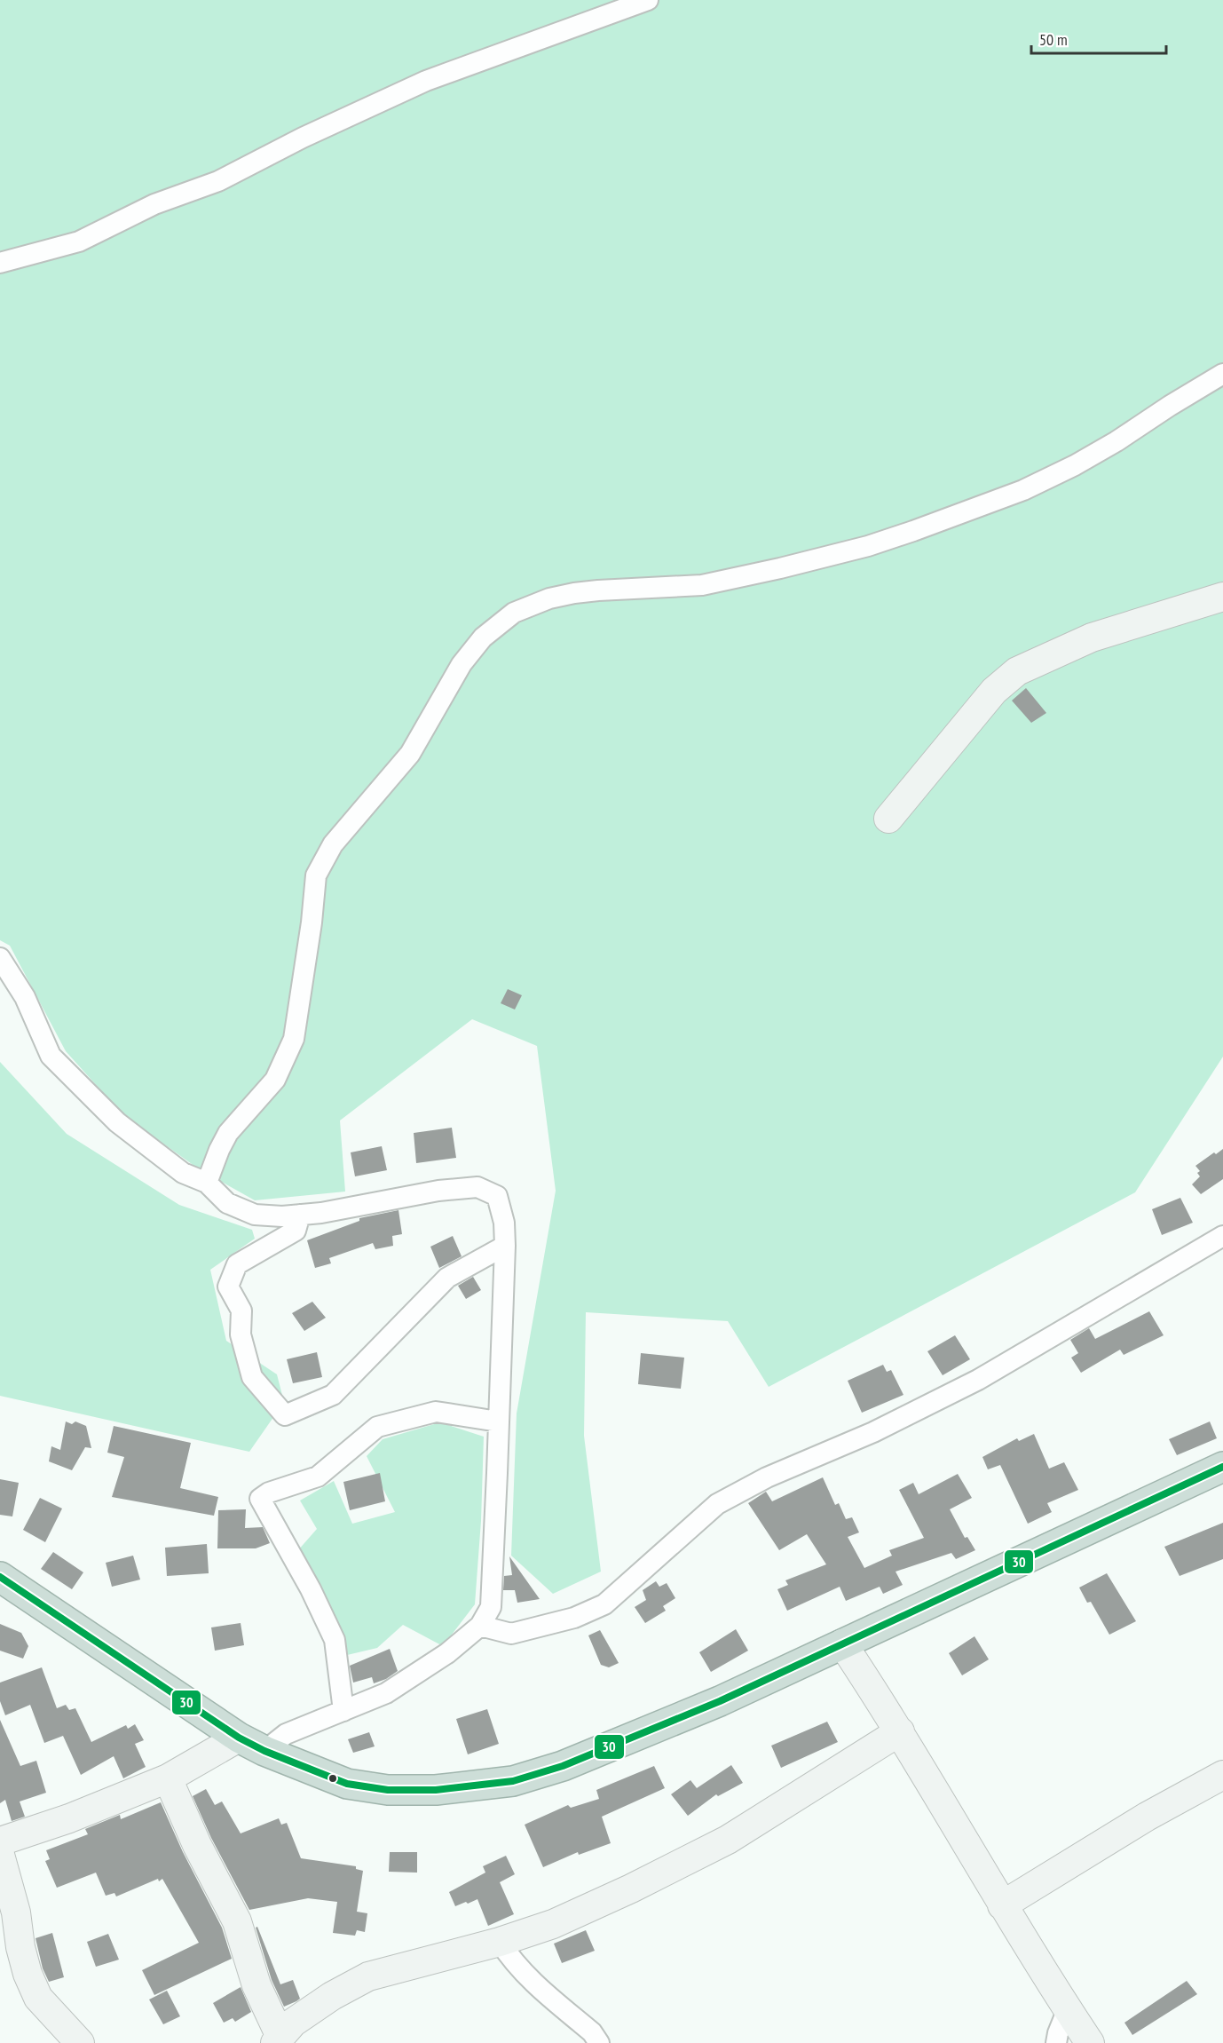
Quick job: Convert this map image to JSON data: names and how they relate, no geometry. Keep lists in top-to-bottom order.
{
  "lines": ["transit line 30"],
  "scale_bar": "50 m"
}
